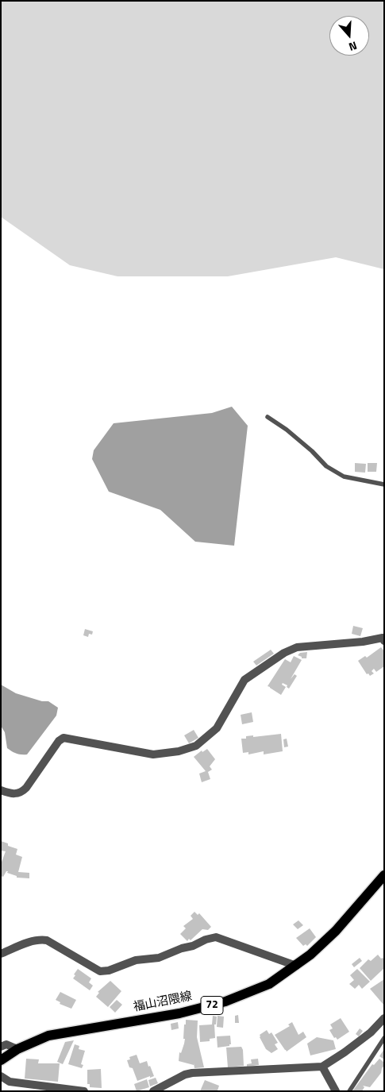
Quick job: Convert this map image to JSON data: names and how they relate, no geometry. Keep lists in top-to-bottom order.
{
  "streets": {
    "main road": ["福山沼隈線", "72"]
  },
  "north": "bottom"
}
